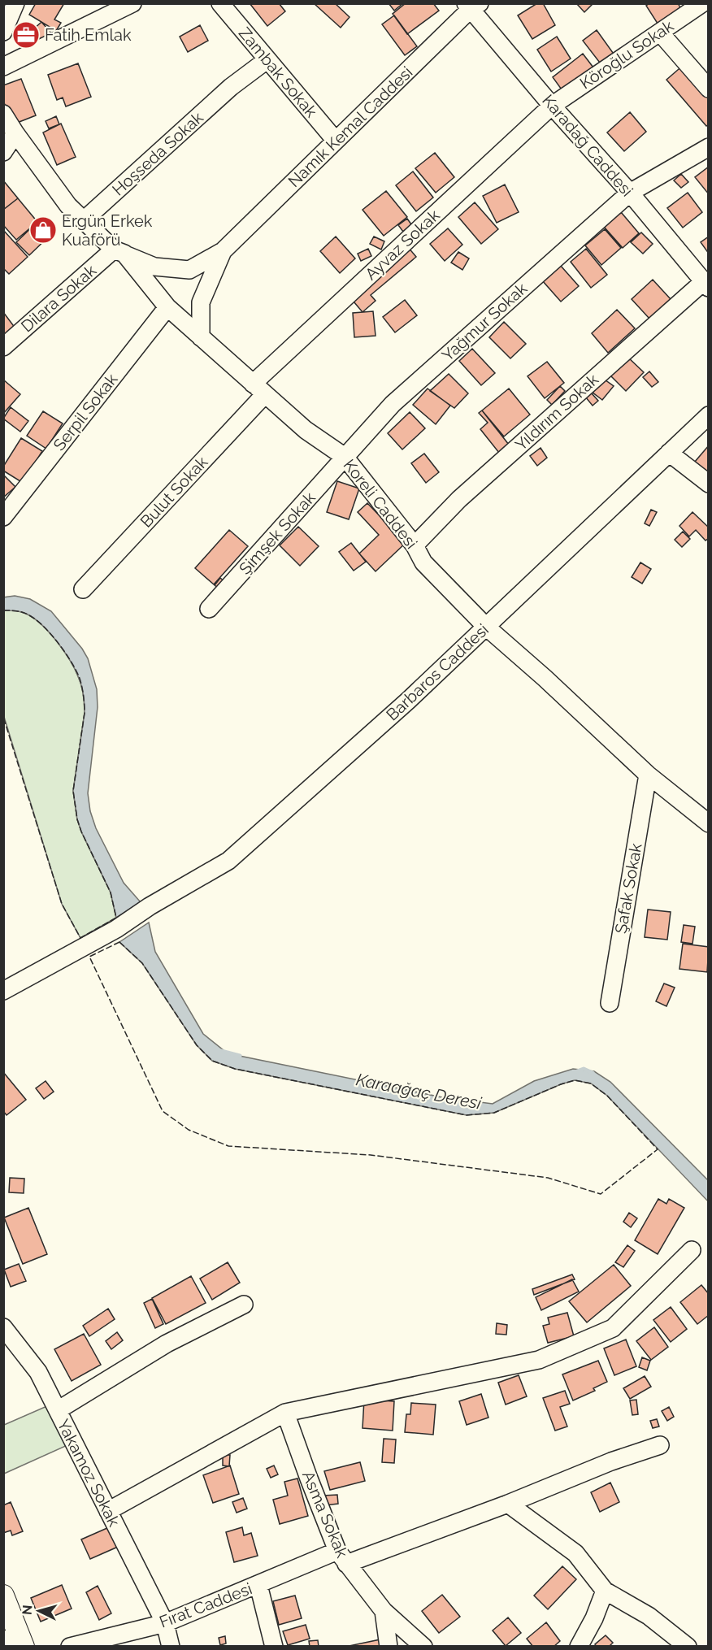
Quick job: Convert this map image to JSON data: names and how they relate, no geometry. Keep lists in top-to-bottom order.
{
  "streets": {
    "street": [
      "Köroğlu Sokak",
      "Zambak Sokak",
      "Namık Kemal Caddesi",
      "Karadağ Caddesi",
      "Hoşseda Sokak",
      "Ayvaz Sokak",
      "Dilara Sokak",
      "Yağmur Sokak",
      "Serpil Sokak",
      "Yıldırım Sokak",
      "Bulut Sokak",
      "Koreli Caddesi",
      "Şimşek Sokak",
      "Barbaros Caddesi",
      "Şafak Sokak",
      "Yakamoz Sokak",
      "Asma Sokak",
      "Fırat Caddesi"
    ]
  },
  "crossings": [
    ["Köroğlu Sokak", "Karadağ Caddesi"],
    ["Köroğlu Sokak", "Ayvaz Sokak"],
    ["Zambak Sokak", "Namık Kemal Caddesi"],
    ["Zambak Sokak", "Hoşseda Sokak"],
    ["Namık Kemal Caddesi", "Karadağ Caddesi"],
    ["Karadağ Caddesi", "Ayvaz Sokak"],
    ["Karadağ Caddesi", "Yağmur Sokak"],
    ["Karadağ Caddesi", "Yıldırım Sokak"],
    ["Hoşseda Sokak", "Koreli Caddesi"],
    ["Ayvaz Sokak", "Bulut Sokak"],
    ["Ayvaz Sokak", "Koreli Caddesi"],
    ["Dilara Sokak", "Koreli Caddesi"],
    ["Yağmur Sokak", "Koreli Caddesi"],
    ["Yağmur Sokak", "Şimşek Sokak"],
    ["Serpil Sokak", "Koreli Caddesi"],
    ["Yıldırım Sokak", "Koreli Caddesi"],
    ["Bulut Sokak", "Koreli Caddesi"],
    ["Koreli Caddesi", "Şimşek Sokak"],
    ["Koreli Caddesi", "Barbaros Caddesi"],
    ["Koreli Caddesi", "Şafak Sokak"],
    ["Yakamoz Sokak", "Fırat Caddesi"],
    ["Asma Sokak", "Fırat Caddesi"]
  ],
  "water": ["Karaağaç Deresi"],
  "places": {
    "office": ["Fatih Emlak"],
    "shop": ["Ergün Erkek Kuaförü"]
  },
  "north": "left"
}
